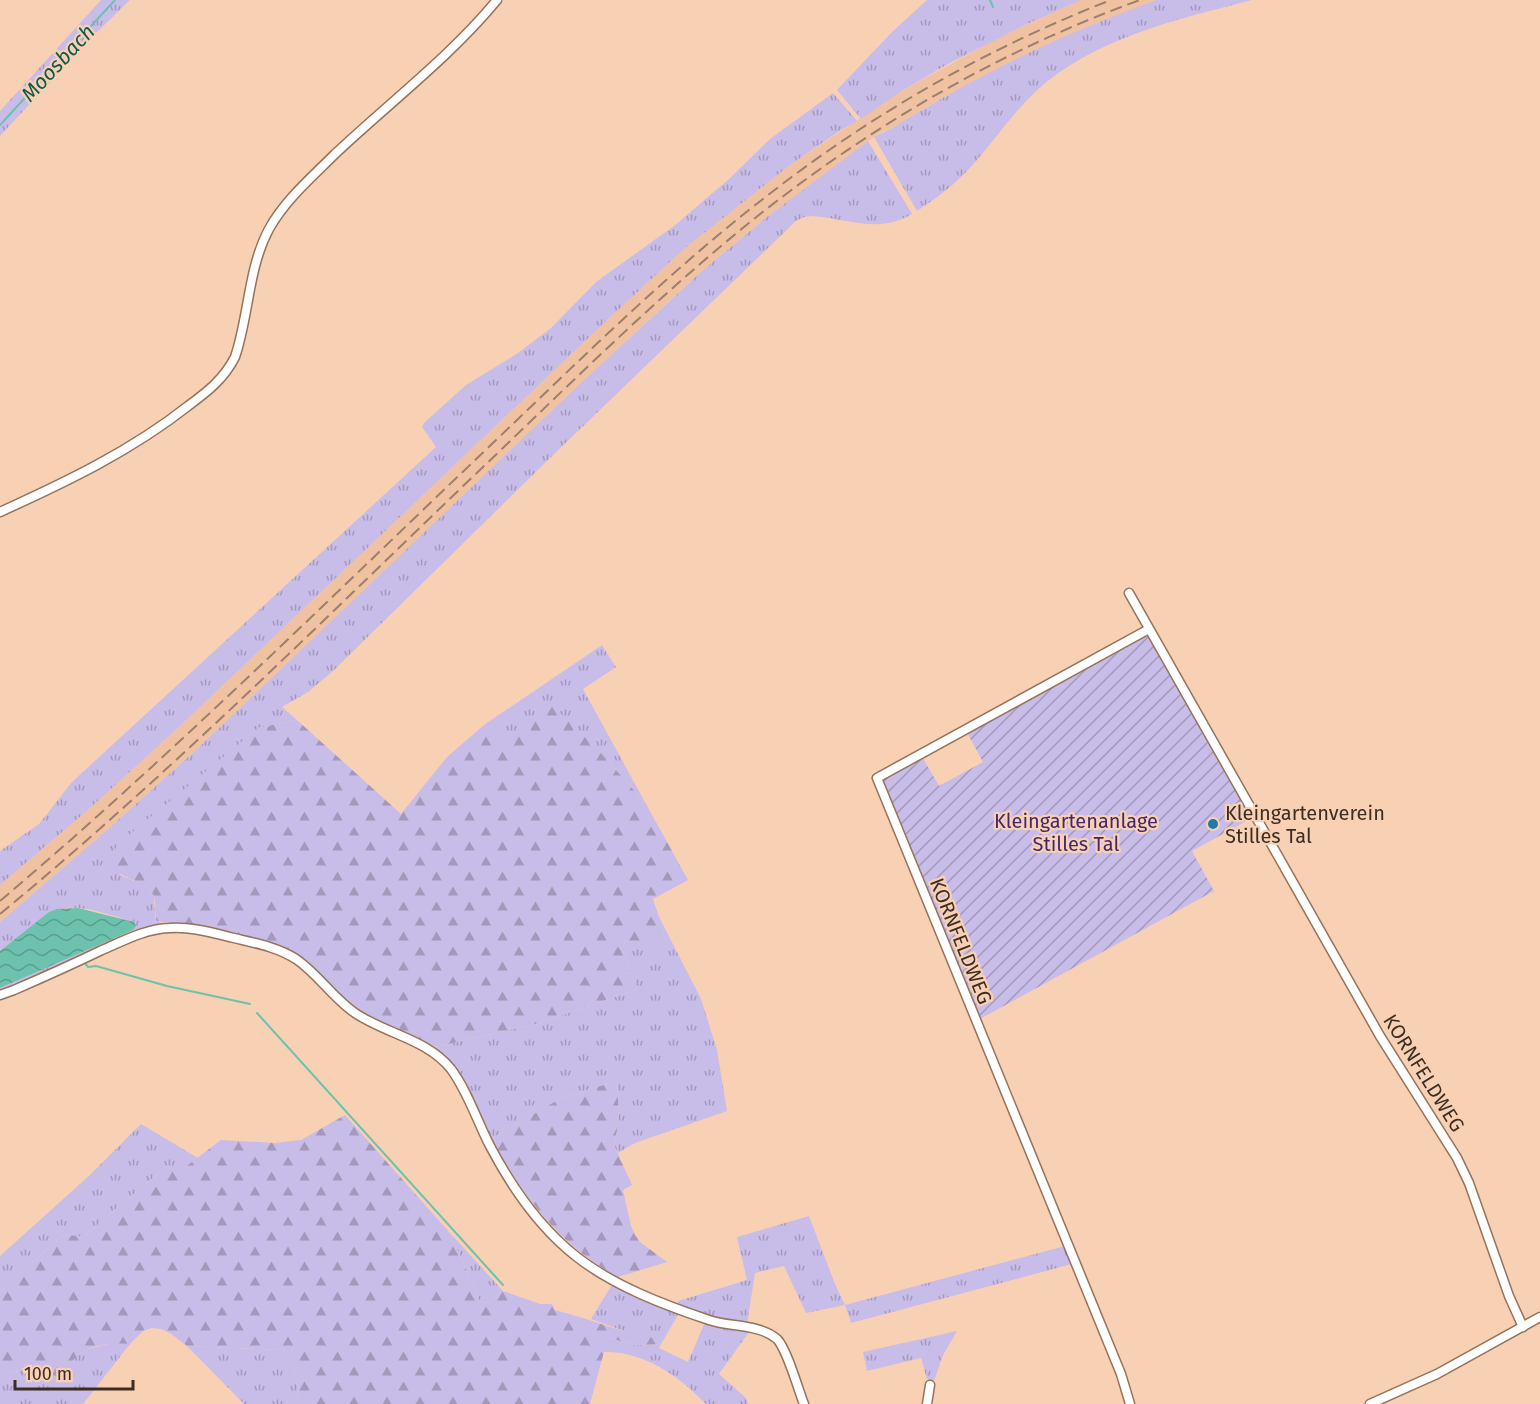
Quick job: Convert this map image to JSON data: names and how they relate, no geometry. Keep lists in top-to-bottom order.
{
  "streets": {
    "street": ["KORNFELDWEG"]
  },
  "water": ["Moosbach"],
  "parks": ["Kleingartenanlage Stilles Tal"],
  "places": ["Kleingartenverein Stilles Tal"],
  "scale_bar": "100 m"
}
